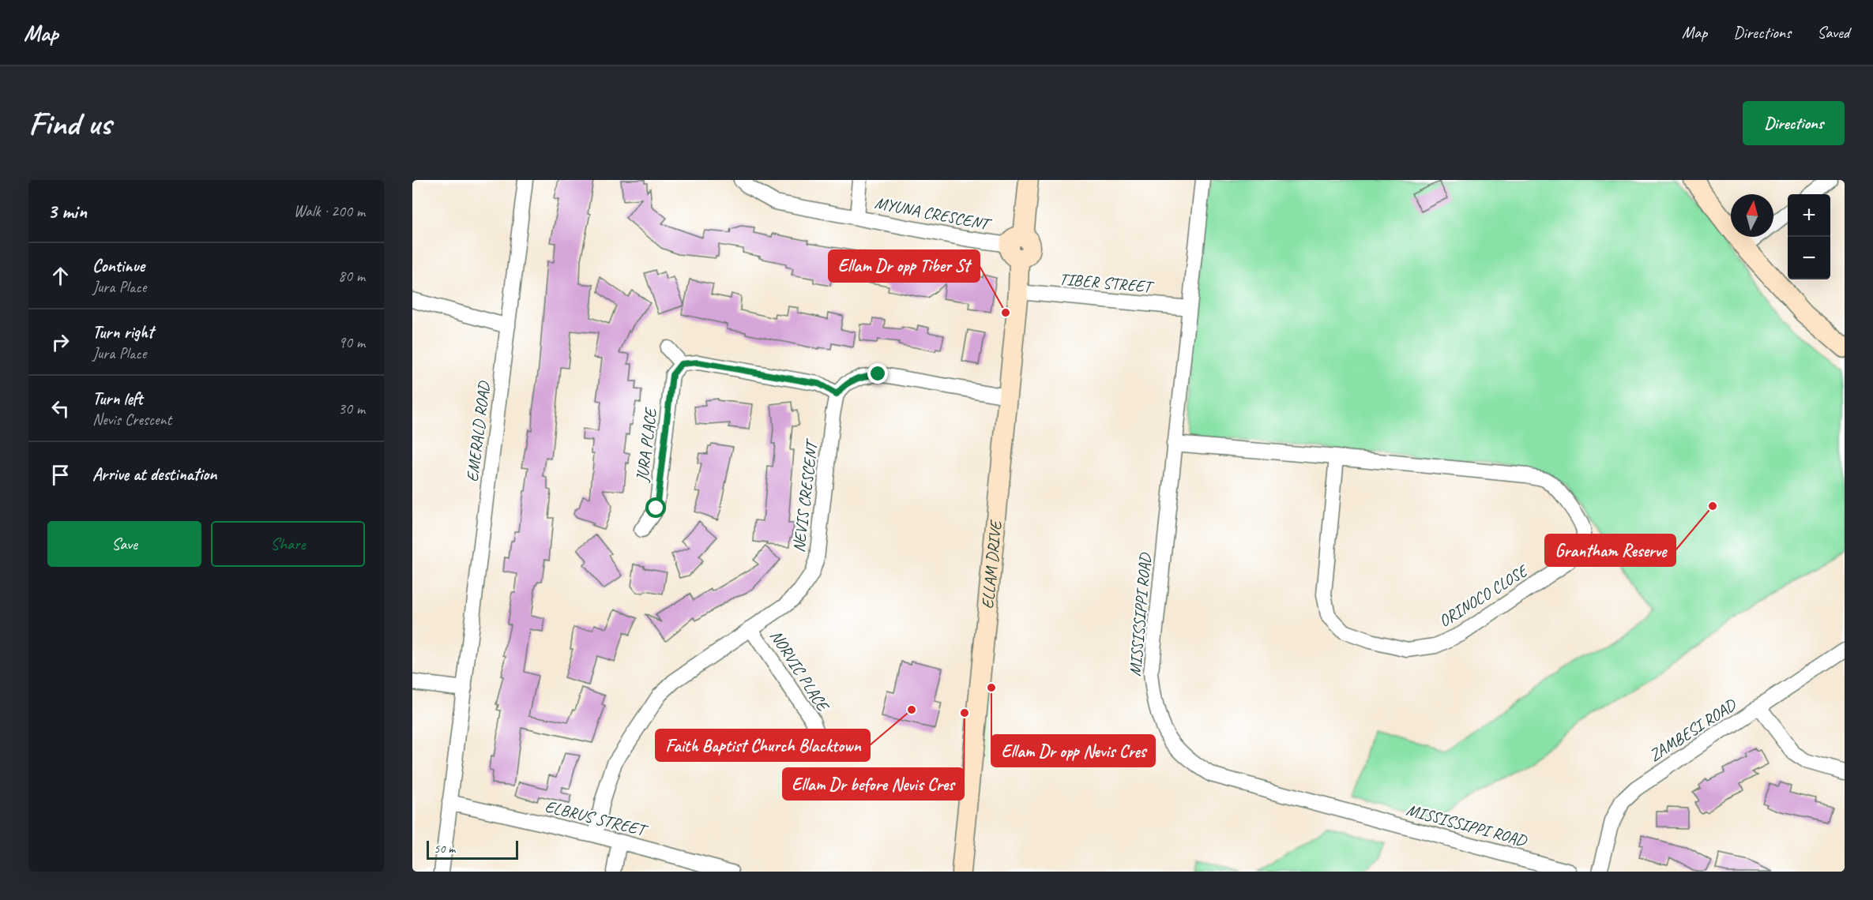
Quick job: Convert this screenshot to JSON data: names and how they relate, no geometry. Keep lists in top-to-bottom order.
{
  "streets": {
    "street": [
      "MYUNA CRESCENT",
      "TIBER STREET",
      "EMERALD ROAD",
      "JURA PLACE",
      "NEVIS CRESCENT",
      "ELLAM DRIVE",
      "ORINOCO CLOSE",
      "MISSISSIPPI ROAD",
      "NORVIC PLACE",
      "ZAMBESI ROAD",
      "ELBRUS STREET"
    ]
  },
  "crossings": [
    ["MYUNA CRESCENT", "ELLAM DRIVE"],
    ["TIBER STREET", "ELLAM DRIVE"],
    ["TIBER STREET", "MISSISSIPPI ROAD"],
    ["EMERALD ROAD", "ELBRUS STREET"],
    ["NEVIS CRESCENT", "NORVIC PLACE"],
    ["NEVIS CRESCENT", "ELBRUS STREET"],
    ["ORINOCO CLOSE", "MISSISSIPPI ROAD"]
  ],
  "places": [
    "Ellam Dr opp Tiber St",
    "Grantham Reserve",
    "Ellam Dr opp Nevis Cres",
    "Faith Baptist Church Blacktown",
    "Ellam Dr before Nevis Cres"
  ],
  "scale_bar": "50 m",
  "north": "top",
  "page": {
    "header": "Map",
    "nav": ["Map", "Directions", "Saved"],
    "buttons": [
      "Directions",
      ["Save", "Share"]
    ],
    "title": "Find us",
    "heading": ["3 min", "Walk · 200 m"],
    "map_buttons": ["+", "−"],
    "list": [
      ["Continue", "Jura Place", "80 m"],
      ["Turn right", "Jura Place", "90 m"],
      ["Turn left", "Nevis Crescent", "30 m"],
      "Arrive at destination"
    ],
    "scale": "50 m"
  }
}
